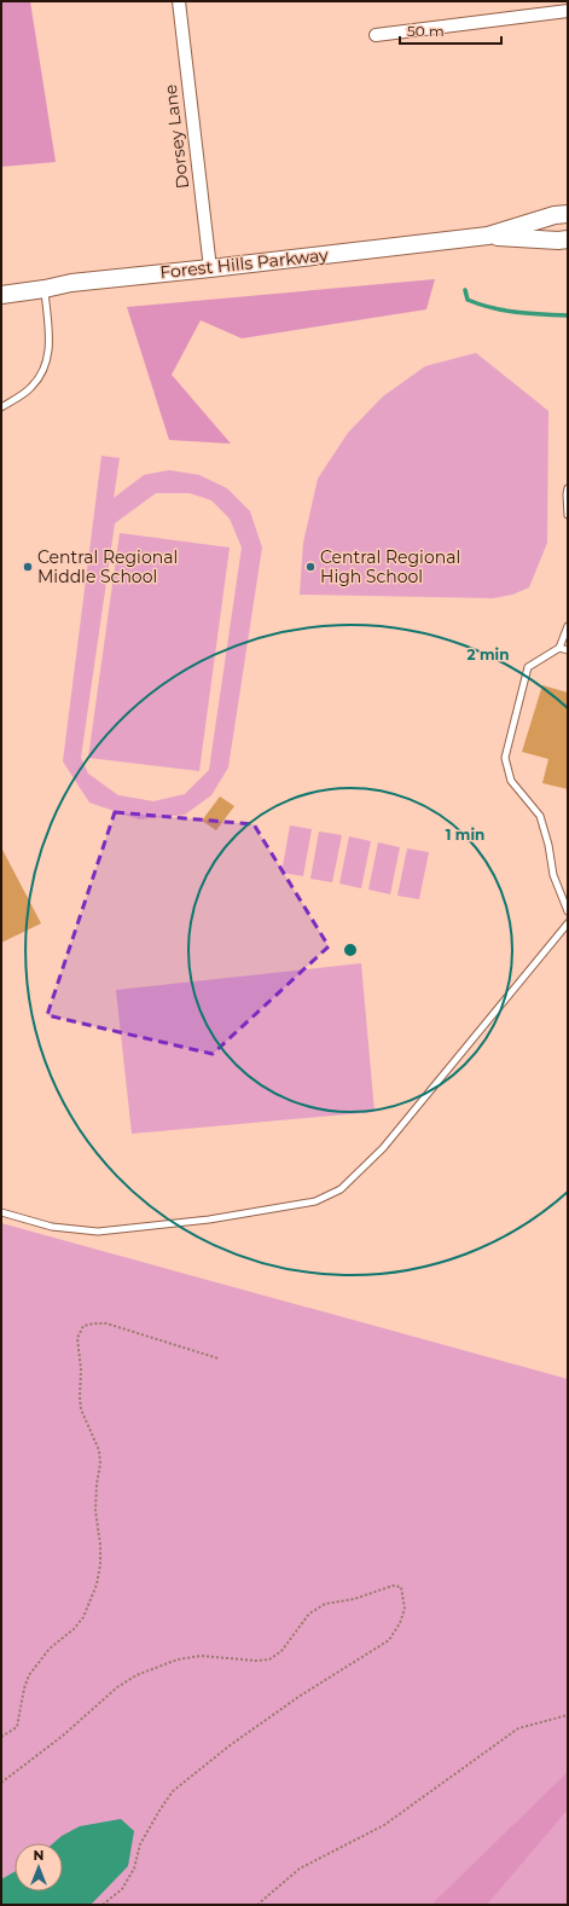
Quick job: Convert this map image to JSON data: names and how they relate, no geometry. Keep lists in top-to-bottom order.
{
  "streets": {
    "main road": ["Forest Hills Parkway"],
    "street": ["Dorsey Lane"]
  },
  "crossings": [
    ["Dorsey Lane", "Forest Hills Parkway"]
  ],
  "places": ["Central Regional Middle School", "Central Regional High School"],
  "scale_bar": "50 m",
  "north": "top",
  "rings": ["2 min", "1 min"]
}
